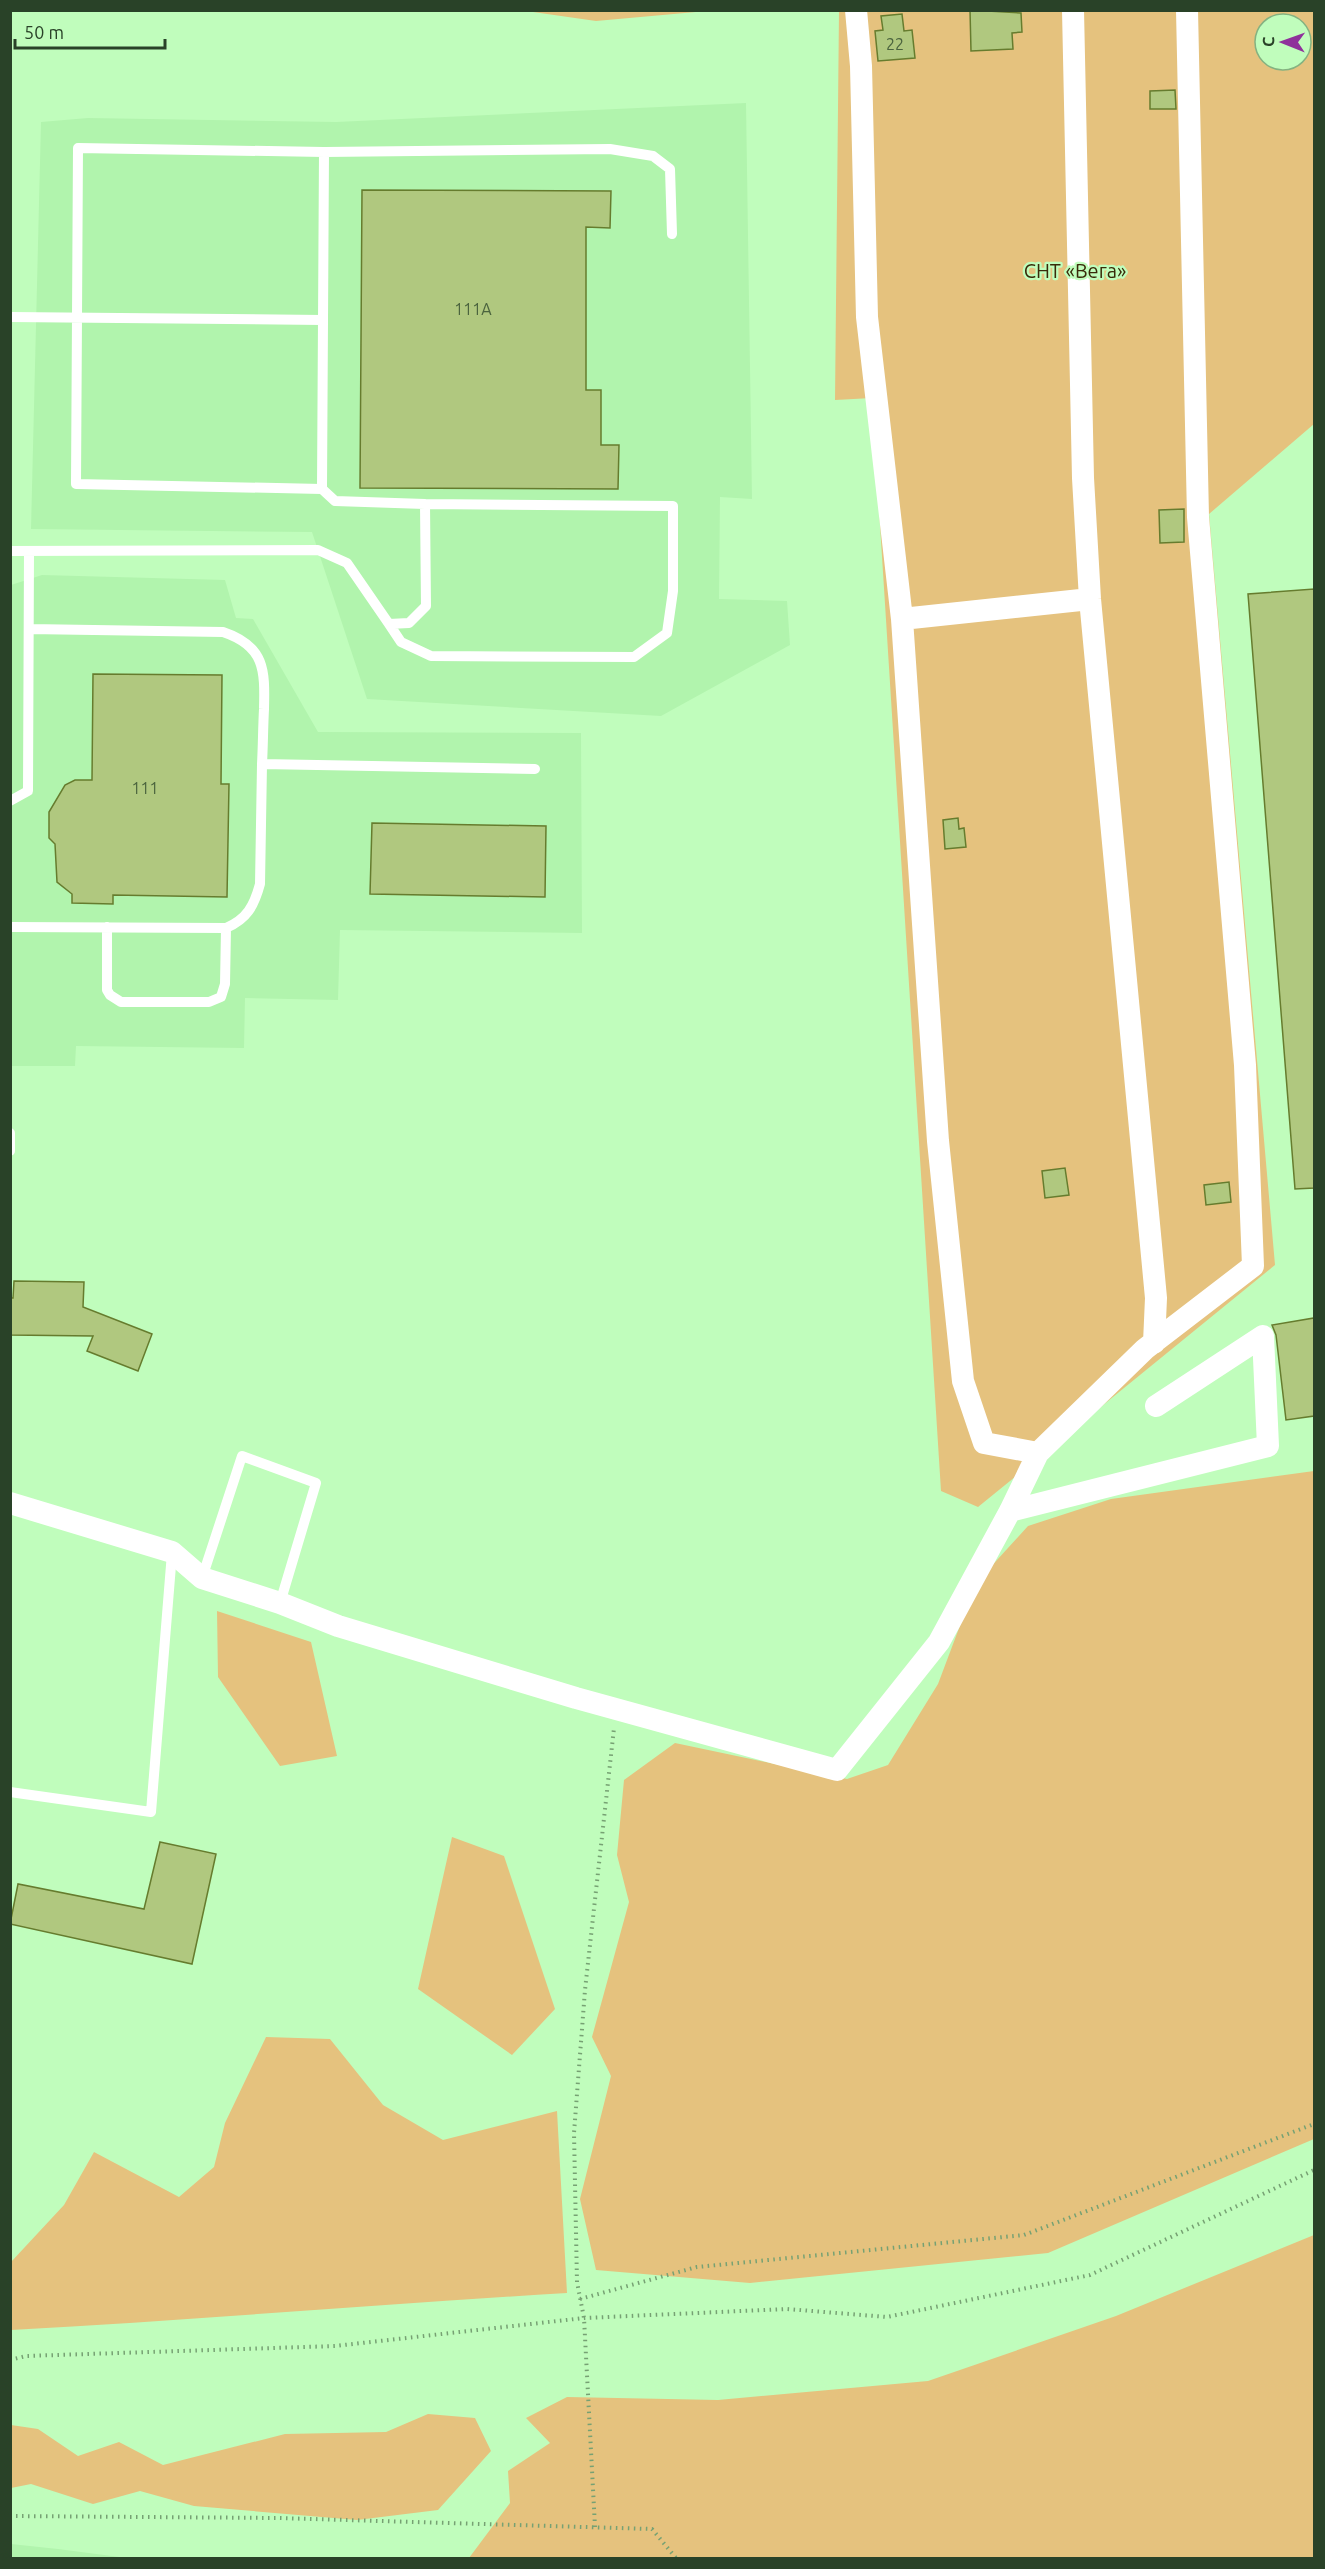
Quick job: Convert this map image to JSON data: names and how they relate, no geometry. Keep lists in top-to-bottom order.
{
  "parks": ["СНТ «Вега»"],
  "house_numbers": ["22", "111А", "111"],
  "scale_bar": "50 m",
  "north": "left"
}
